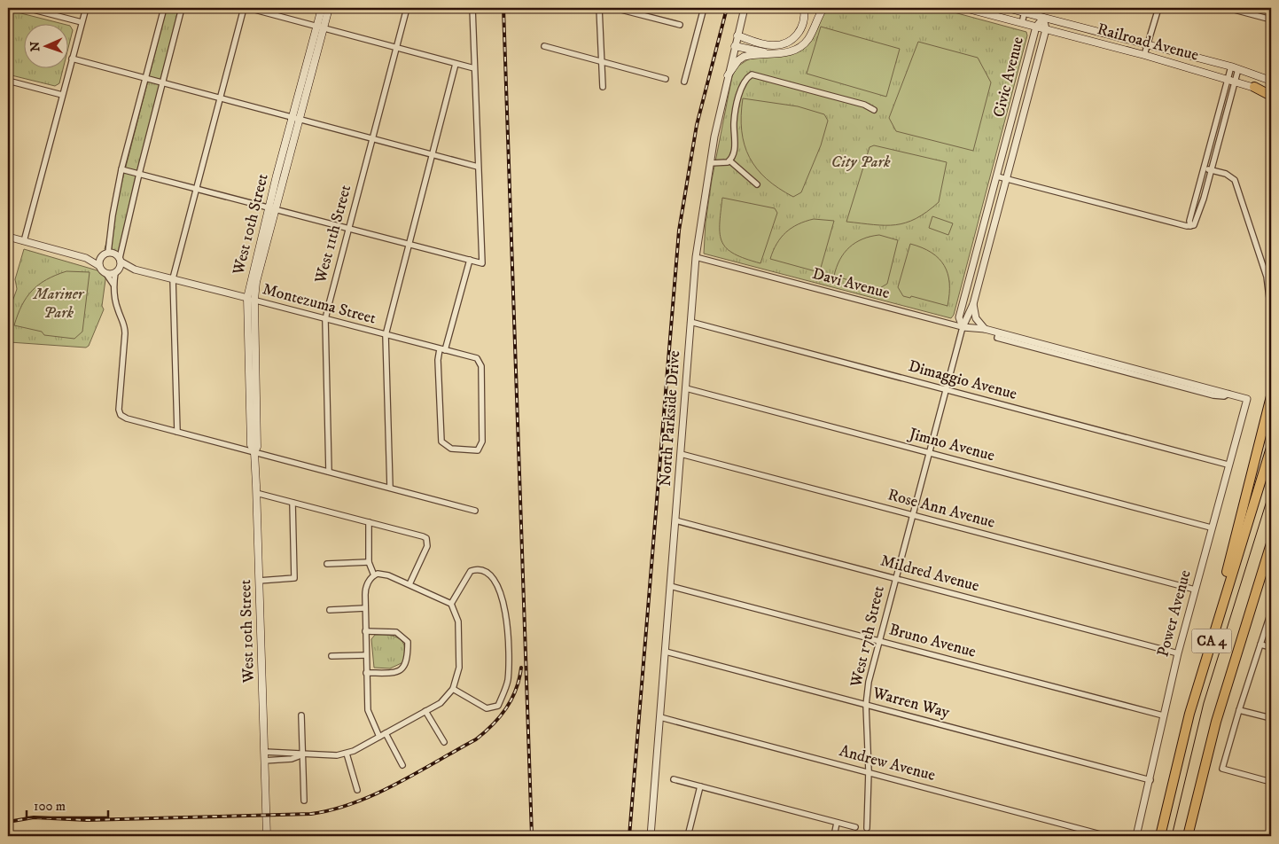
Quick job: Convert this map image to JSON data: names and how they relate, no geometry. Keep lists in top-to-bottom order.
{
  "streets": {
    "highway": ["CA 4"],
    "main road": ["Railroad Avenue", "West 10th Street"],
    "street": [
      "Civic Avenue",
      "West 11th Street",
      "Davi Avenue",
      "Montezuma Street",
      "Dimaggio Avenue",
      "North Parkside Drive",
      "Jimno Avenue",
      "Rose Ann Avenue",
      "Mildred Avenue",
      "Power Avenue",
      "West 17th Street",
      "Bruno Avenue",
      "Warren Way",
      "Andrew Avenue"
    ]
  },
  "crossings": [
    ["Railroad Avenue", "Civic Avenue"],
    ["Civic Avenue", "Davi Avenue"],
    ["Civic Avenue", "West 17th Street"],
    ["West 10th Street", "Montezuma Street"],
    ["West 11th Street", "Montezuma Street"],
    ["Davi Avenue", "North Parkside Drive"],
    ["Davi Avenue", "Power Avenue"],
    ["Davi Avenue", "West 17th Street"],
    ["Dimaggio Avenue", "North Parkside Drive"],
    ["Dimaggio Avenue", "Power Avenue"],
    ["Dimaggio Avenue", "West 17th Street"],
    ["North Parkside Drive", "Jimno Avenue"],
    ["North Parkside Drive", "Rose Ann Avenue"],
    ["North Parkside Drive", "Mildred Avenue"],
    ["North Parkside Drive", "Bruno Avenue"],
    ["North Parkside Drive", "Warren Way"],
    ["North Parkside Drive", "Andrew Avenue"],
    ["Jimno Avenue", "Power Avenue"],
    ["Jimno Avenue", "West 17th Street"],
    ["Rose Ann Avenue", "Power Avenue"],
    ["Rose Ann Avenue", "West 17th Street"],
    ["Mildred Avenue", "Power Avenue"],
    ["Mildred Avenue", "West 17th Street"],
    ["Power Avenue", "Bruno Avenue"],
    ["Power Avenue", "Warren Way"],
    ["West 17th Street", "Bruno Avenue"],
    ["West 17th Street", "Warren Way"],
    ["West 17th Street", "Andrew Avenue"]
  ],
  "parks": ["City Park", "Mariner Park"],
  "scale_bar": "100 m",
  "north": "left"
}
